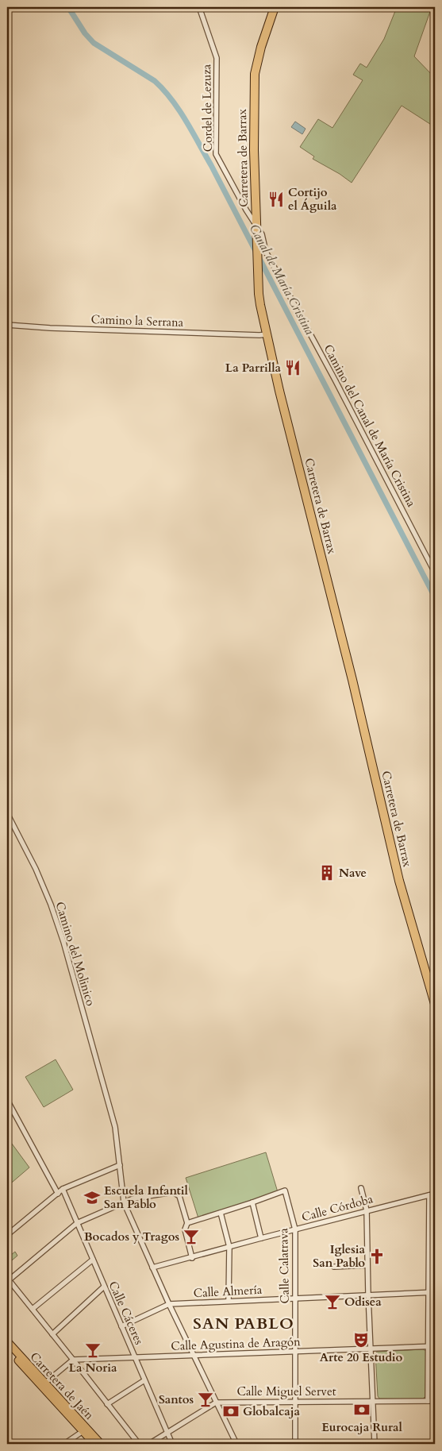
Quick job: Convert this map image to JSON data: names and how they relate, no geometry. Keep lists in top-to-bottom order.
{
  "streets": {
    "highway": ["Carretera de Barrax"],
    "main road": ["Carretera de Jaén"],
    "street": [
      "Cordel de Lezuza",
      "Camino la Serrana",
      "Camino del Canal de María Cristina",
      "Camino del Molinico",
      "Calle Córdoba",
      "Calle Calatrava",
      "Calle Almería",
      "Calle Cáceres",
      "Calle Agustina de Aragón",
      "Calle Miguel Servet"
    ]
  },
  "crossings": [
    ["Cordel de Lezuza", "Carretera de Barrax"],
    ["Cordel de Lezuza", "Camino del Canal de María Cristina"],
    ["Carretera de Barrax", "Camino la Serrana"],
    ["Carretera de Barrax", "Camino del Canal de María Cristina"],
    ["Camino del Molinico", "Calle Córdoba"],
    ["Camino del Molinico", "Calle Almería"],
    ["Camino del Molinico", "Calle Agustina de Aragón"],
    ["Camino del Molinico", "Calle Miguel Servet"],
    ["Calle Córdoba", "Calle Calatrava"],
    ["Calle Calatrava", "Calle Almería"],
    ["Calle Calatrava", "Calle Agustina de Aragón"],
    ["Calle Calatrava", "Calle Miguel Servet"],
    ["Calle Almería", "Calle Cáceres"],
    ["Calle Cáceres", "Calle Agustina de Aragón"]
  ],
  "districts": ["SAN PABLO"],
  "water": ["Canal de María Cristina"],
  "places": {
    "restaurant": ["Cortijo el Águila", "La Parrilla"],
    "building": ["Nave"],
    "school or university": ["Escuela Infantil San Pablo"],
    "bar": [
      "Bocados y Tragos",
      "Odisea",
      "La Noria",
      "Santos"
    ],
    "church": ["Iglesia San Pablo"],
    "theatre": ["Arte 20 Estudio"],
    "bank": ["Eurocaja Rural", "Globalcaja"]
  }
}
